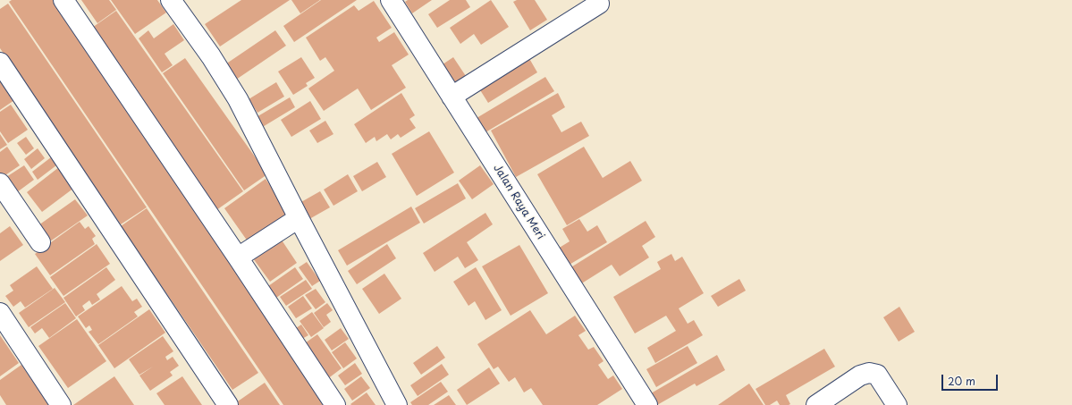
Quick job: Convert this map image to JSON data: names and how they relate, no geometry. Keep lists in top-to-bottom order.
{
  "streets": {
    "street": ["Jalan Raya Meri"]
  },
  "scale_bar": "20 m"
}
